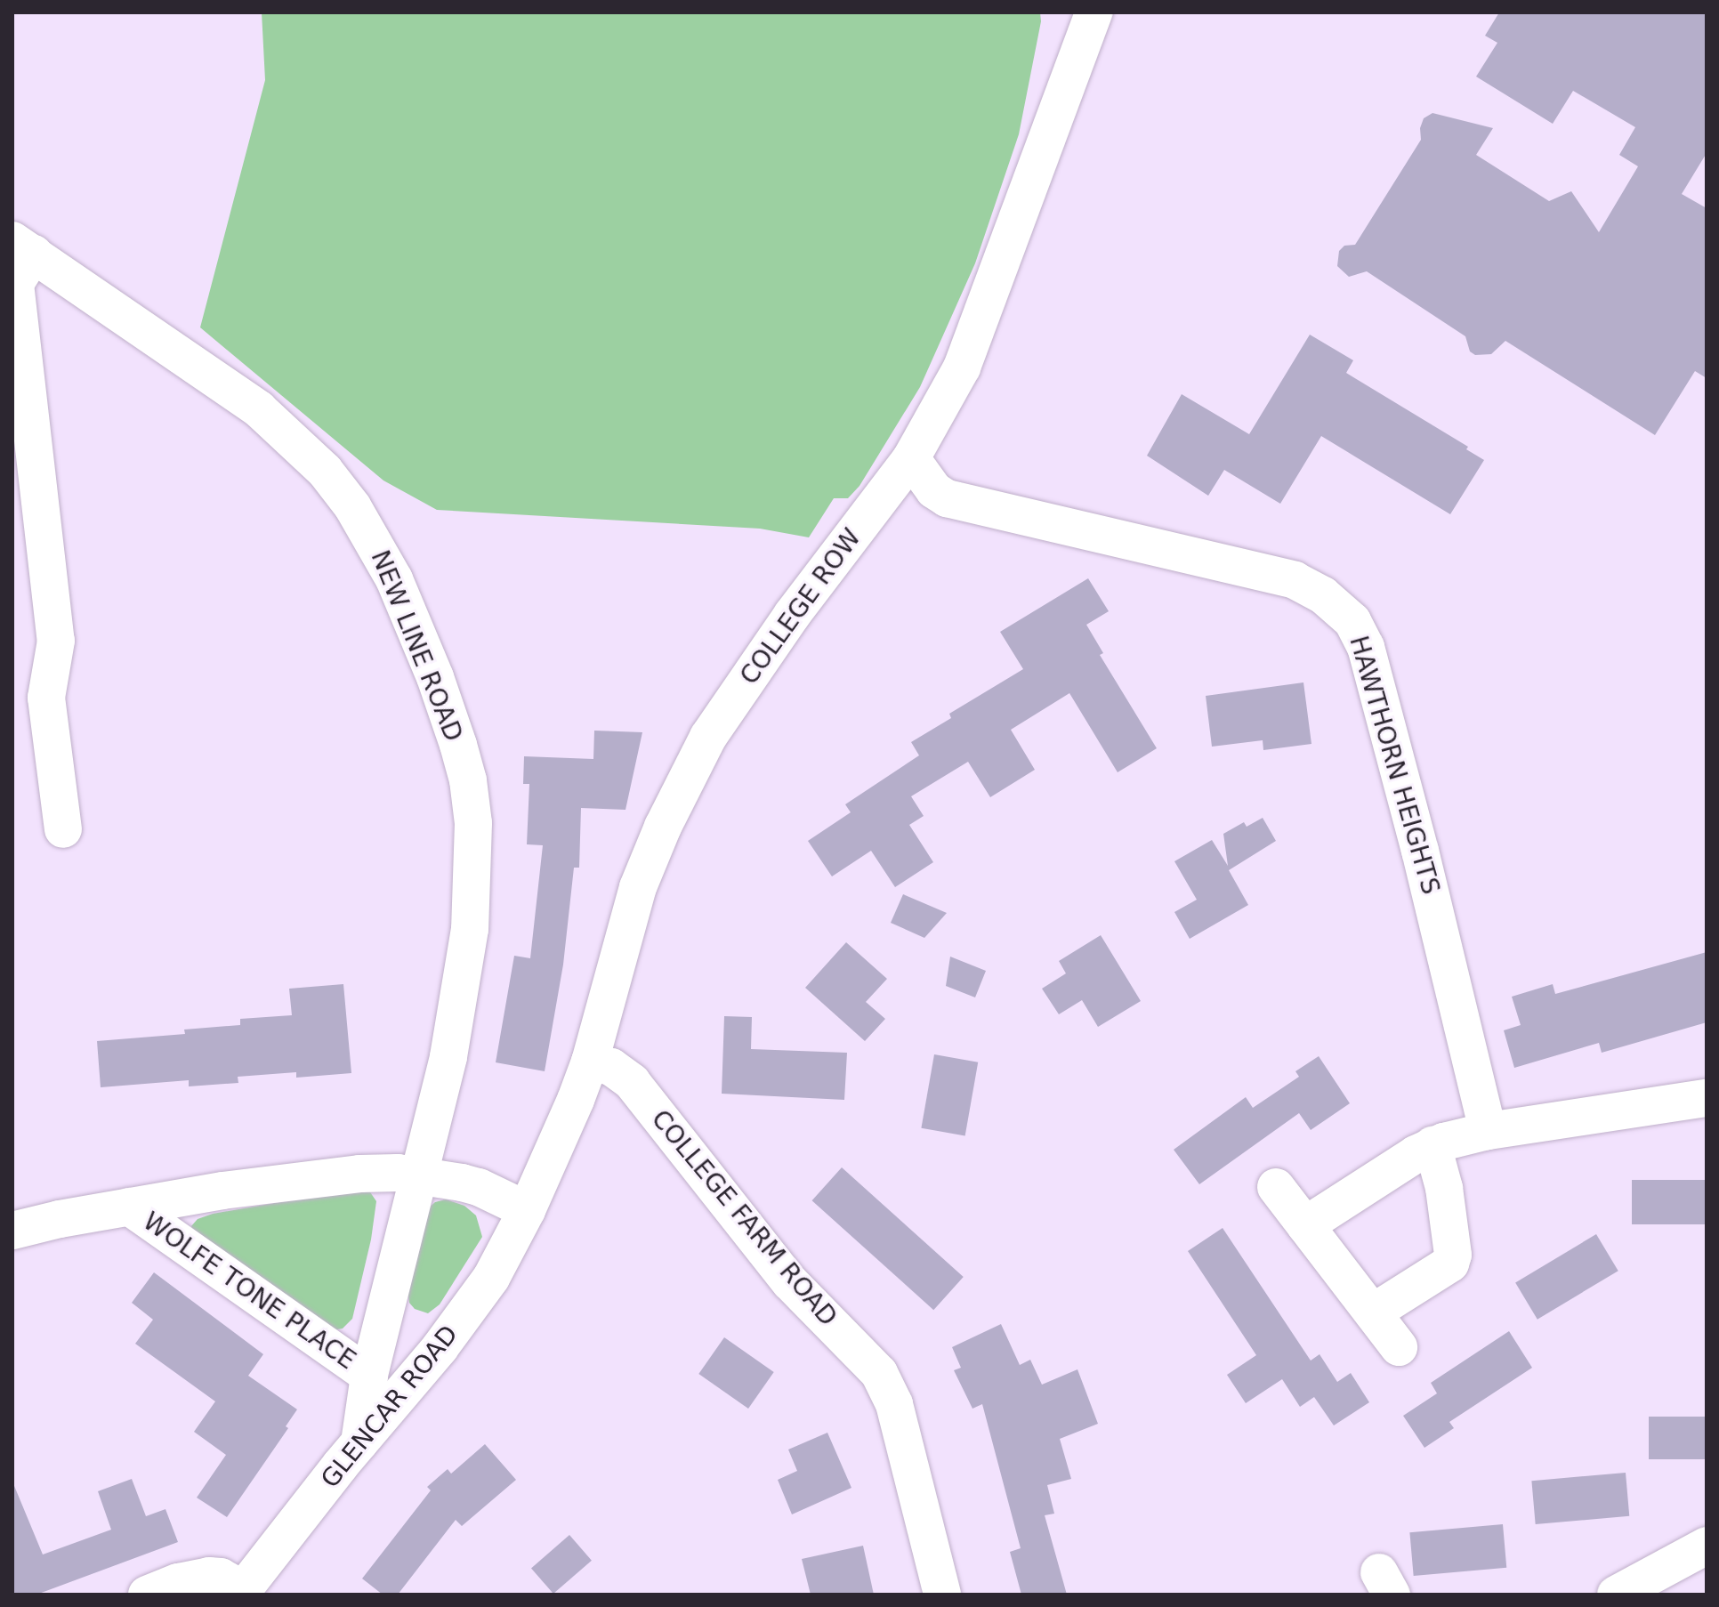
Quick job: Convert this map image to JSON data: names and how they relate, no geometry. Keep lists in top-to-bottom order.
{
  "streets": {
    "street": [
      "COLLEGE ROW",
      "NEW LINE ROAD",
      "HAWTHORN HEIGHTS",
      "COLLEGE FARM ROAD",
      "WOLFE TONE PLACE",
      "GLENCAR ROAD"
    ]
  },
  "crossings": [
    ["COLLEGE ROW", "HAWTHORN HEIGHTS"],
    ["COLLEGE ROW", "COLLEGE FARM ROAD"],
    ["COLLEGE ROW", "GLENCAR ROAD"],
    ["NEW LINE ROAD", "WOLFE TONE PLACE"],
    ["NEW LINE ROAD", "GLENCAR ROAD"]
  ]
}
